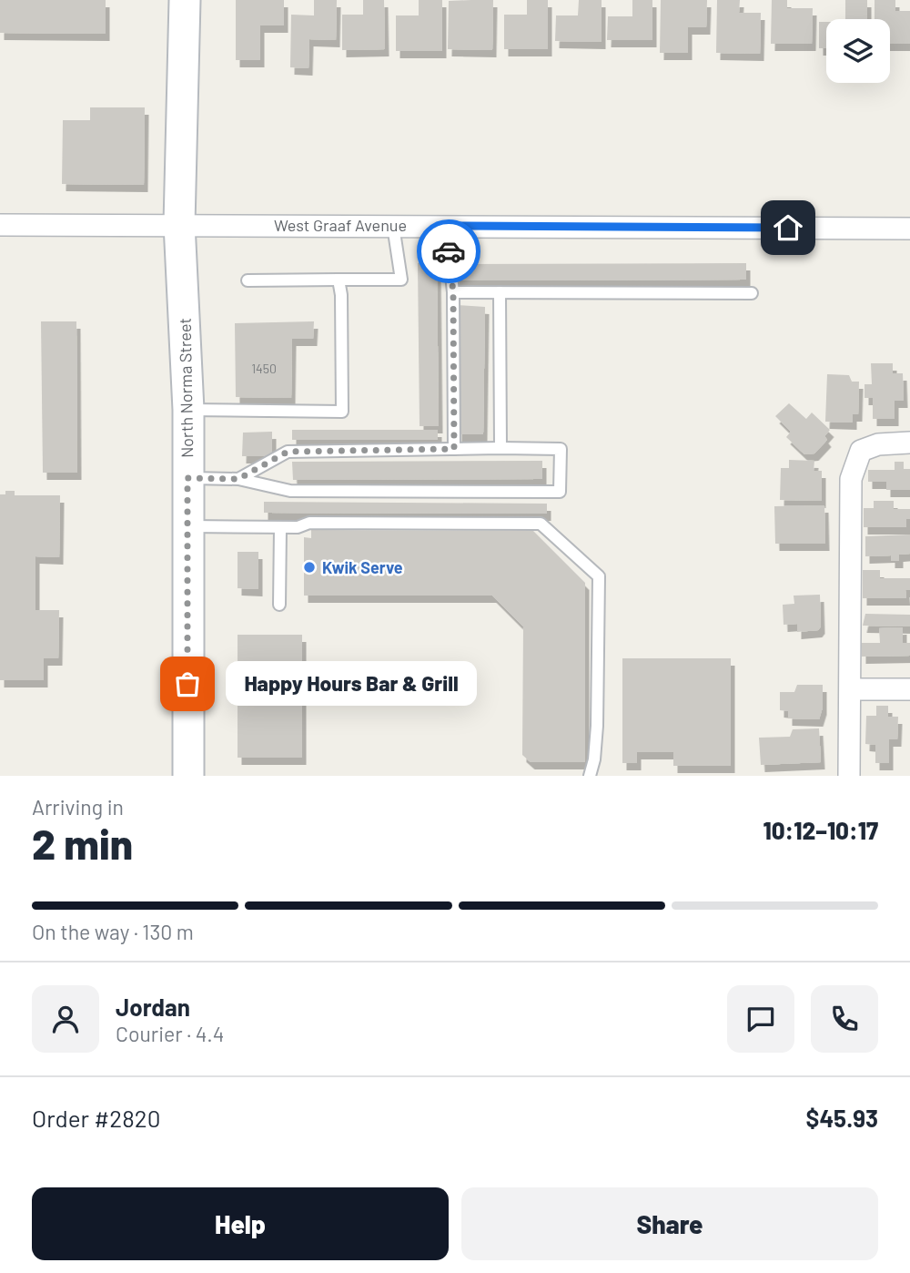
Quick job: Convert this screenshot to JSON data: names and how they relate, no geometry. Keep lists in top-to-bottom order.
{
  "streets": {
    "street": ["West Graaf Avenue", "North Norma Street"]
  },
  "crossings": [
    ["West Graaf Avenue", "North Norma Street"]
  ],
  "places": ["Kwik Serve", "Happy Hours Bar & Grill"],
  "house_numbers": ["1450"],
  "page": {
    "bubble": "Happy Hours Bar & Grill",
    "heading": ["2 min", "Arriving in", "10:12–10:17"],
    "panel": [
      "Jordan",
      "Courier · 4.4",
      "Order #2820",
      "$45.93"
    ],
    "bar": "On the way · 130 m",
    "buttons": ["Help", "Share"]
  }
}
